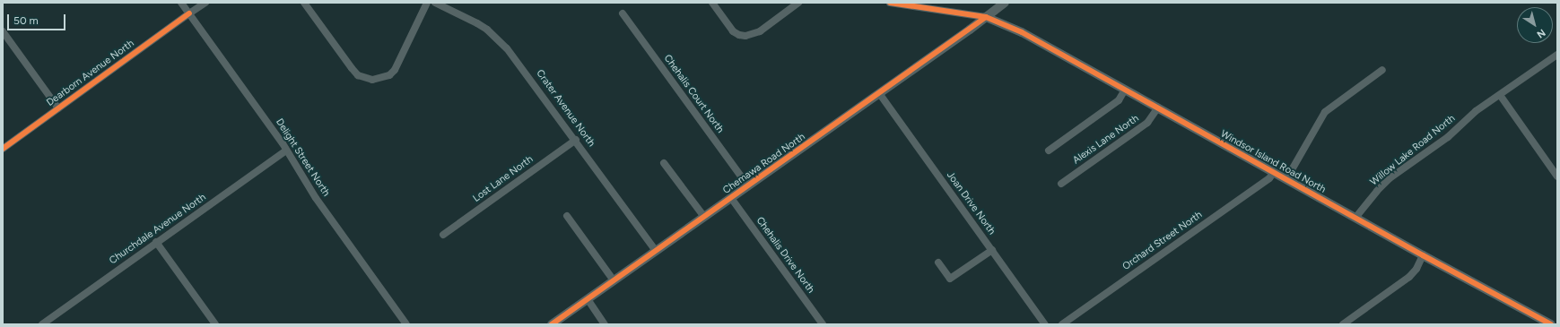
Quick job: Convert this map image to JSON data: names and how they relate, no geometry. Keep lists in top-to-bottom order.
{
  "streets": {
    "street": [
      "Dearborn Avenue North",
      "Chehalis Court North",
      "Crater Avenue North",
      "Alexis Lane North",
      "Willow Lake Road North",
      "Delight Street North",
      "Windsor Island Road North",
      "Chemawa Road North",
      "Lost Lane North",
      "Joan Drive North",
      "Churchdale Avenue North",
      "Orchard Street North",
      "Chehalis Drive North"
    ]
  },
  "crossings": [
    ["Dearborn Avenue North", "Delight Street North"],
    ["Chehalis Court North", "Chemawa Road North"],
    ["Crater Avenue North", "Chemawa Road North"],
    ["Crater Avenue North", "Lost Lane North"],
    ["Alexis Lane North", "Windsor Island Road North"],
    ["Willow Lake Road North", "Windsor Island Road North"],
    ["Delight Street North", "Churchdale Avenue North"],
    ["Windsor Island Road North", "Chemawa Road North"],
    ["Windsor Island Road North", "Orchard Street North"],
    ["Chemawa Road North", "Joan Drive North"],
    ["Chemawa Road North", "Chehalis Drive North"]
  ],
  "scale_bar": "50 m",
  "north": "bottom right"
}
